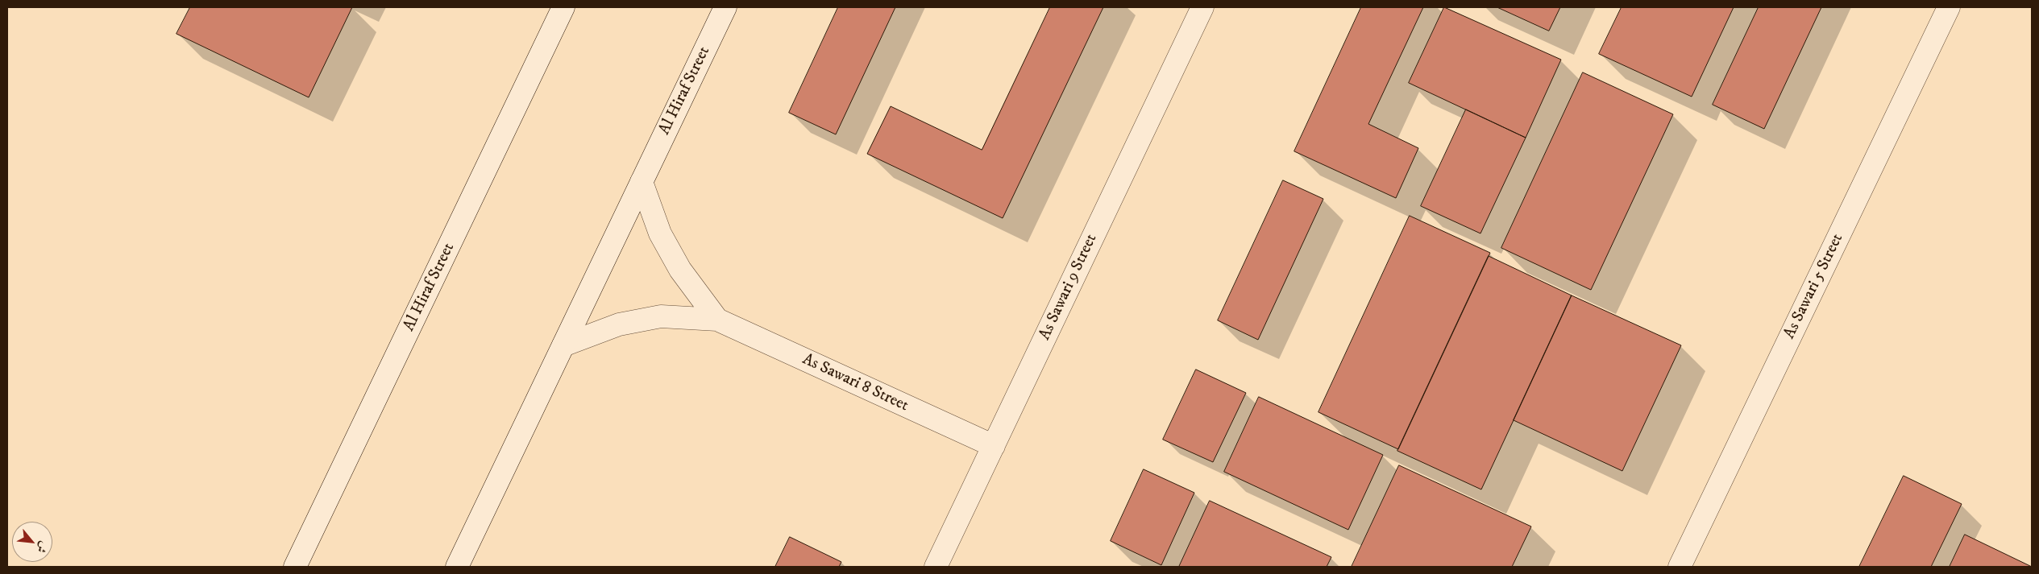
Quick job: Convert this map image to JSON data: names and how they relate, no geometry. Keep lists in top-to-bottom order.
{
  "streets": {
    "street": [
      "Al Hiraf Street",
      "As Sawari 5 Street",
      "As Sawari 9 Street",
      "As Sawari 8 Street"
    ]
  },
  "crossings": [
    ["Al Hiraf Street", "As Sawari 8 Street"],
    ["As Sawari 9 Street", "As Sawari 8 Street"]
  ],
  "north": "bottom right"
}
